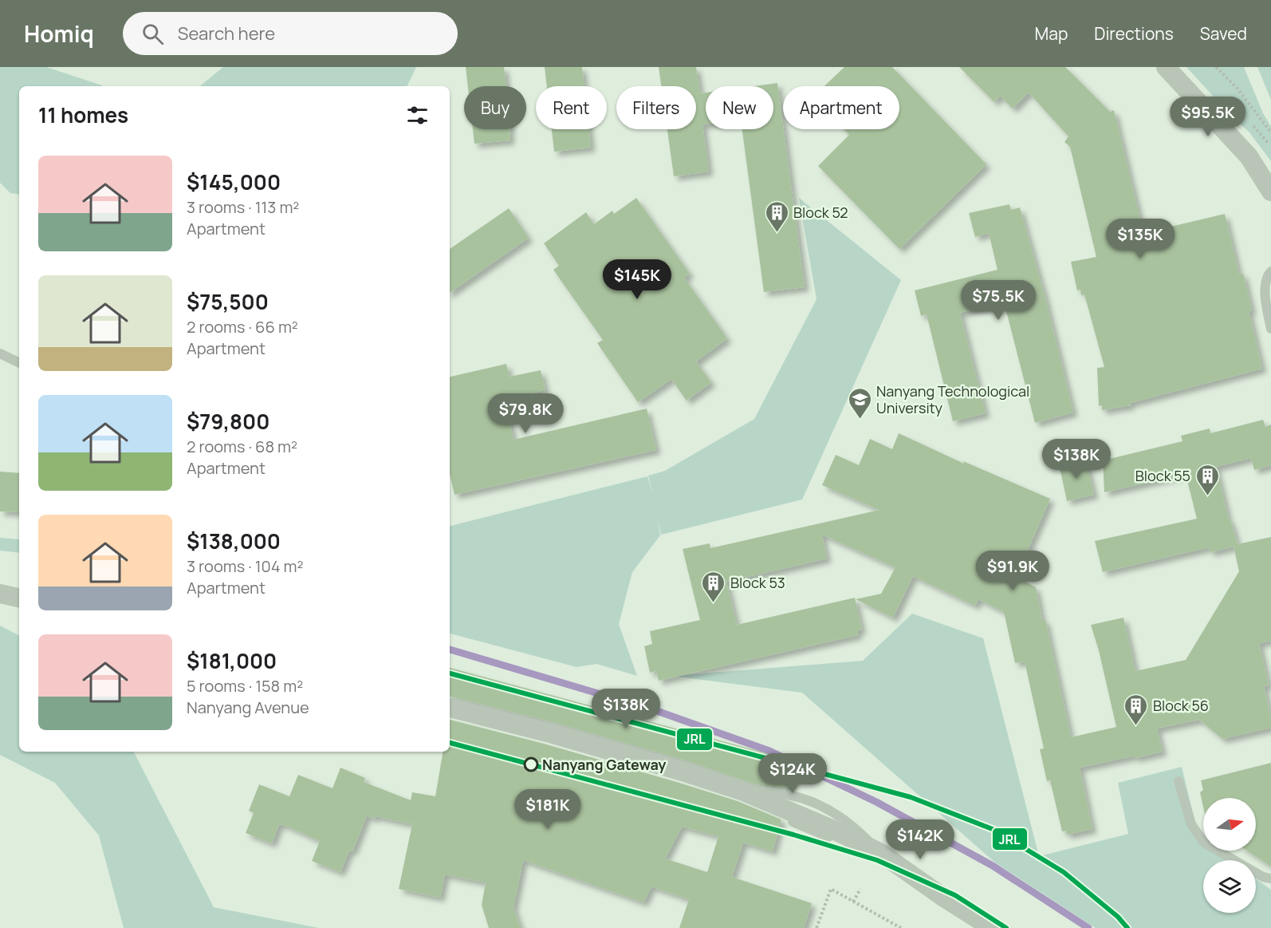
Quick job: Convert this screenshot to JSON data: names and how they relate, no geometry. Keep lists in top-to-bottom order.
{
  "places": {
    "building": [
      "Block 52",
      "Block 55",
      "Block 53",
      "Block 56"
    ],
    "school or university": ["Nanyang Technological University"],
    "other": ["Nanyang Gateway"]
  },
  "lines": ["transit line JRL"],
  "north": "right",
  "page": {
    "header": "Homiq",
    "search": "Search here",
    "nav": ["Map", "Directions", "Saved"],
    "chip": [
      "Buy",
      "Rent",
      "Filters",
      "New",
      "Apartment"
    ],
    "heading": "11 homes",
    "price": [
      "$95.5K",
      "$135K",
      "$145K",
      "$75.5K",
      "$79.8K",
      "$138K",
      "$91.9K",
      "$138K",
      "$124K",
      "$181K",
      "$142K"
    ],
    "list": [
      {
        "name": "$145,000",
        "note": "3 rooms · 113 m² · Apartment"
      },
      {
        "name": "$75,500",
        "note": "2 rooms · 66 m² · Apartment"
      },
      {
        "name": "$79,800",
        "note": "2 rooms · 68 m² · Apartment"
      },
      {
        "name": "$138,000",
        "note": "3 rooms · 104 m² · Apartment"
      },
      {
        "name": "$181,000",
        "note": "5 rooms · 158 m² · Nanyang Avenue"
      }
    ]
  }
}
